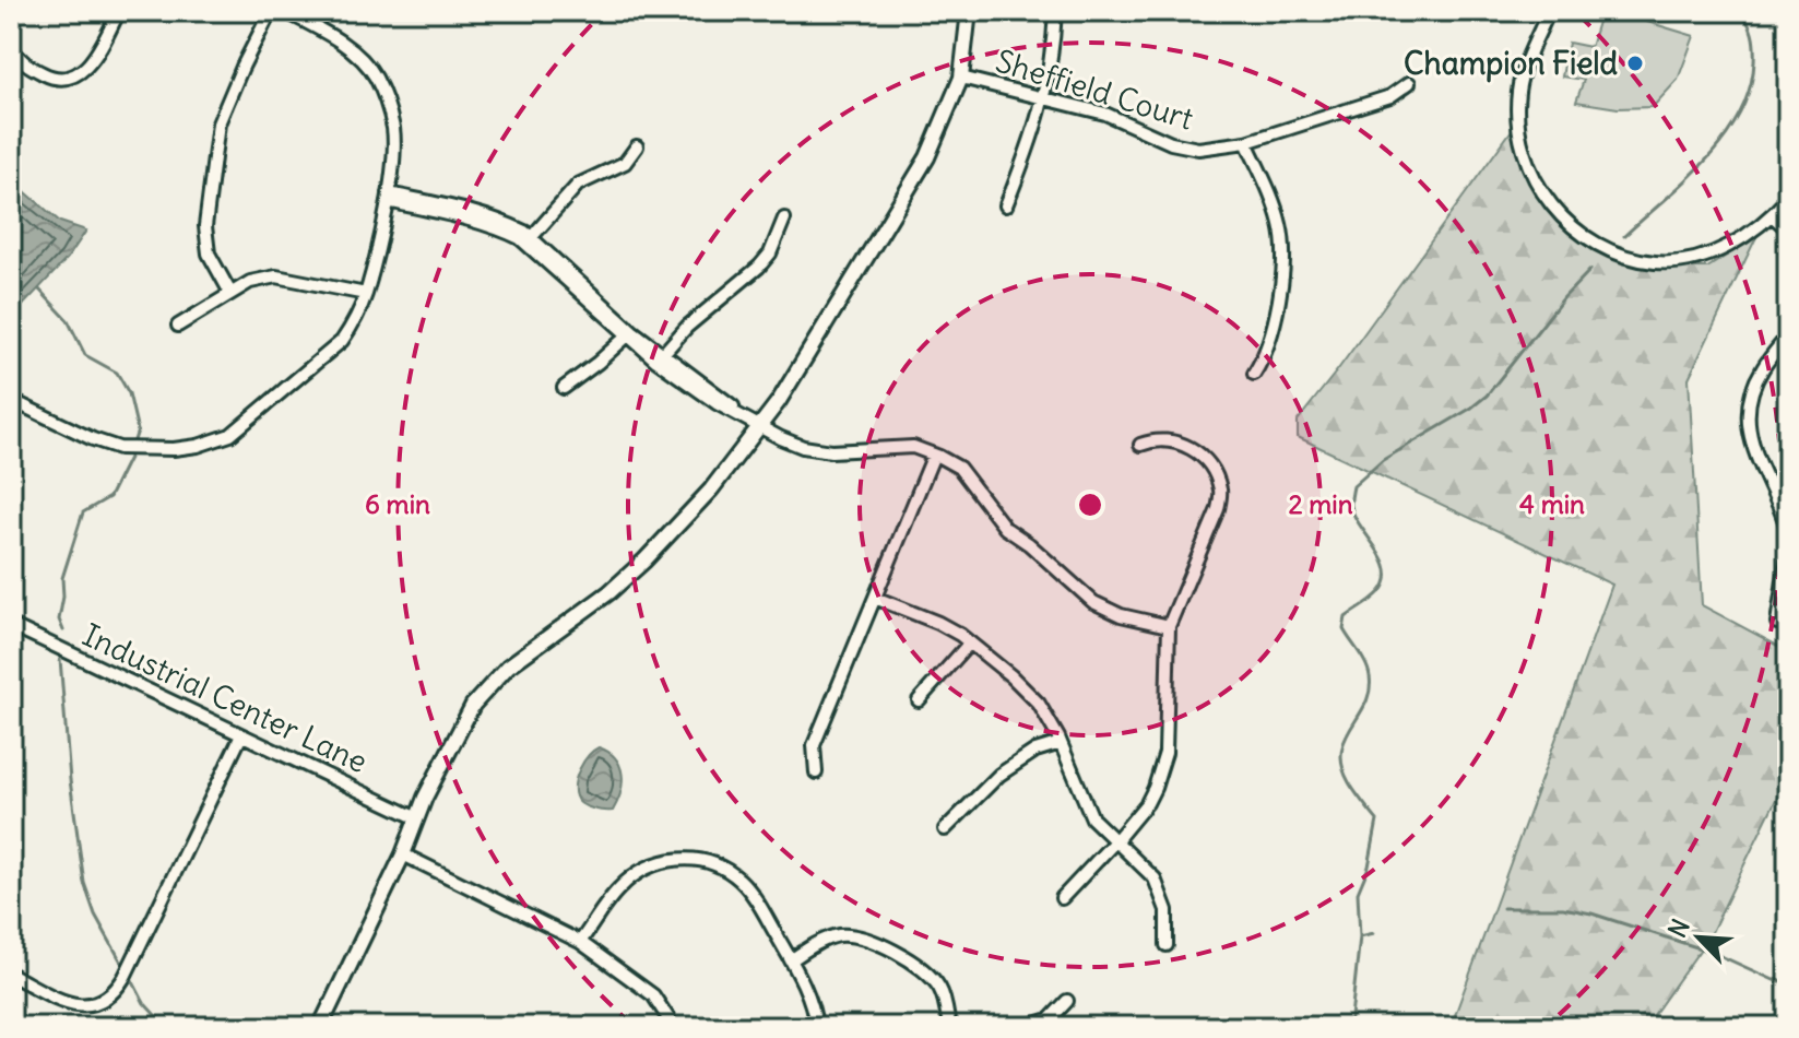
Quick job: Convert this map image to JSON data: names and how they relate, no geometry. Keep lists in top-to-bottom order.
{
  "streets": {
    "street": ["Sheffield Court", "Industrial Center Lane"]
  },
  "places": ["Champion Field"],
  "north": "top left",
  "rings": ["2 min", "4 min", "6 min"]
}
